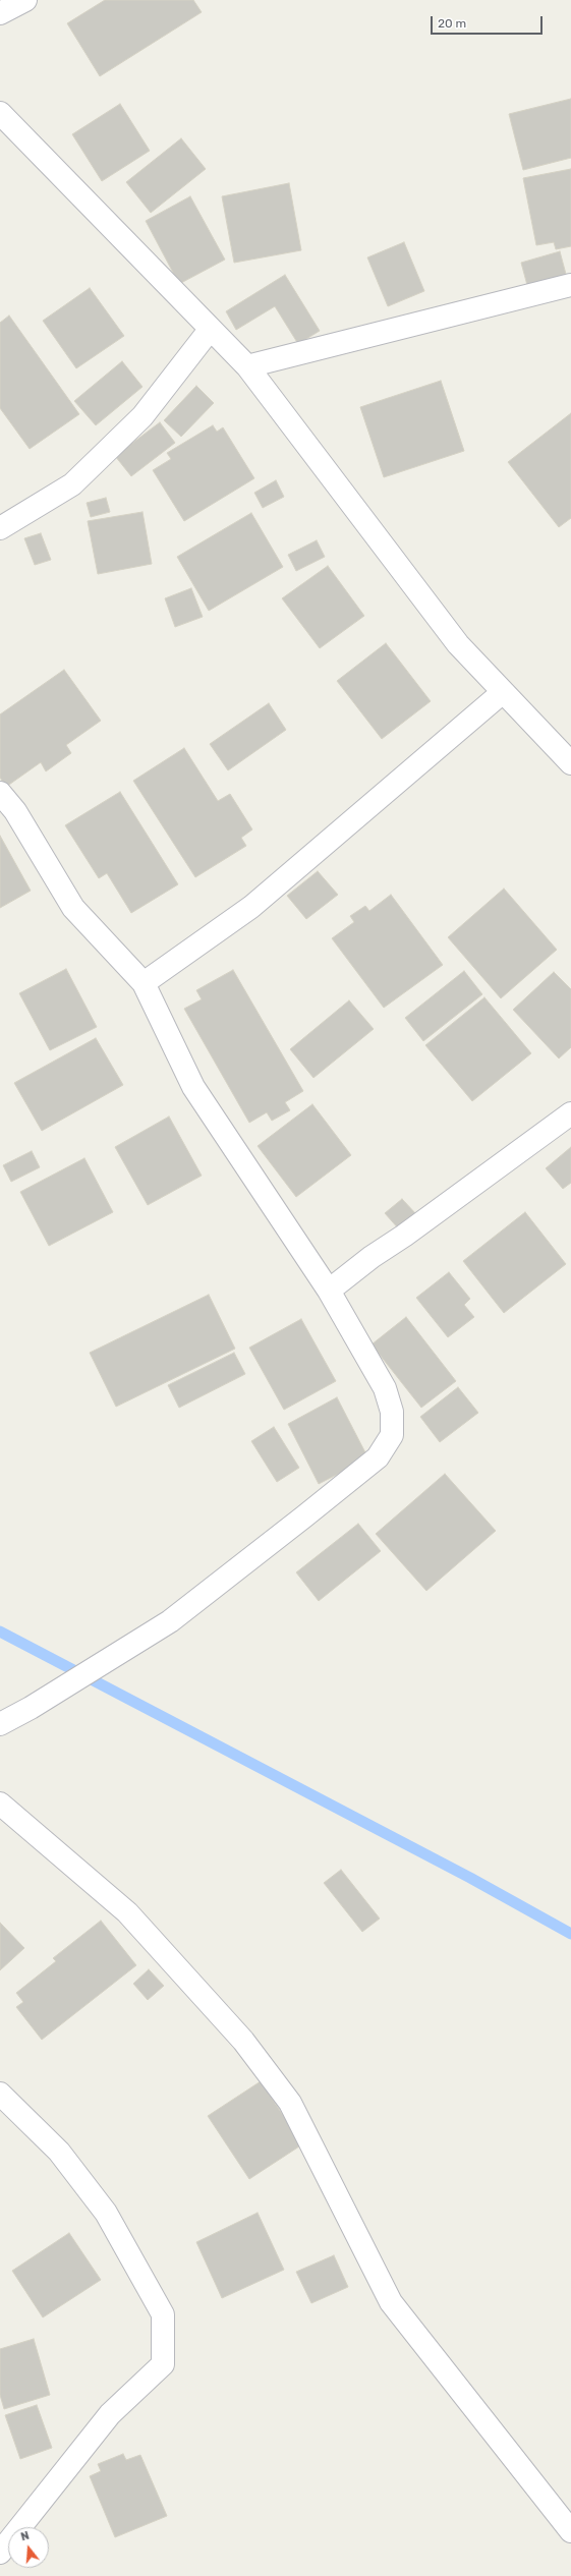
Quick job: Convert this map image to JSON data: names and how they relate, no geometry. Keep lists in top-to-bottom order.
{
  "scale_bar": "20 m",
  "north": "top"
}
